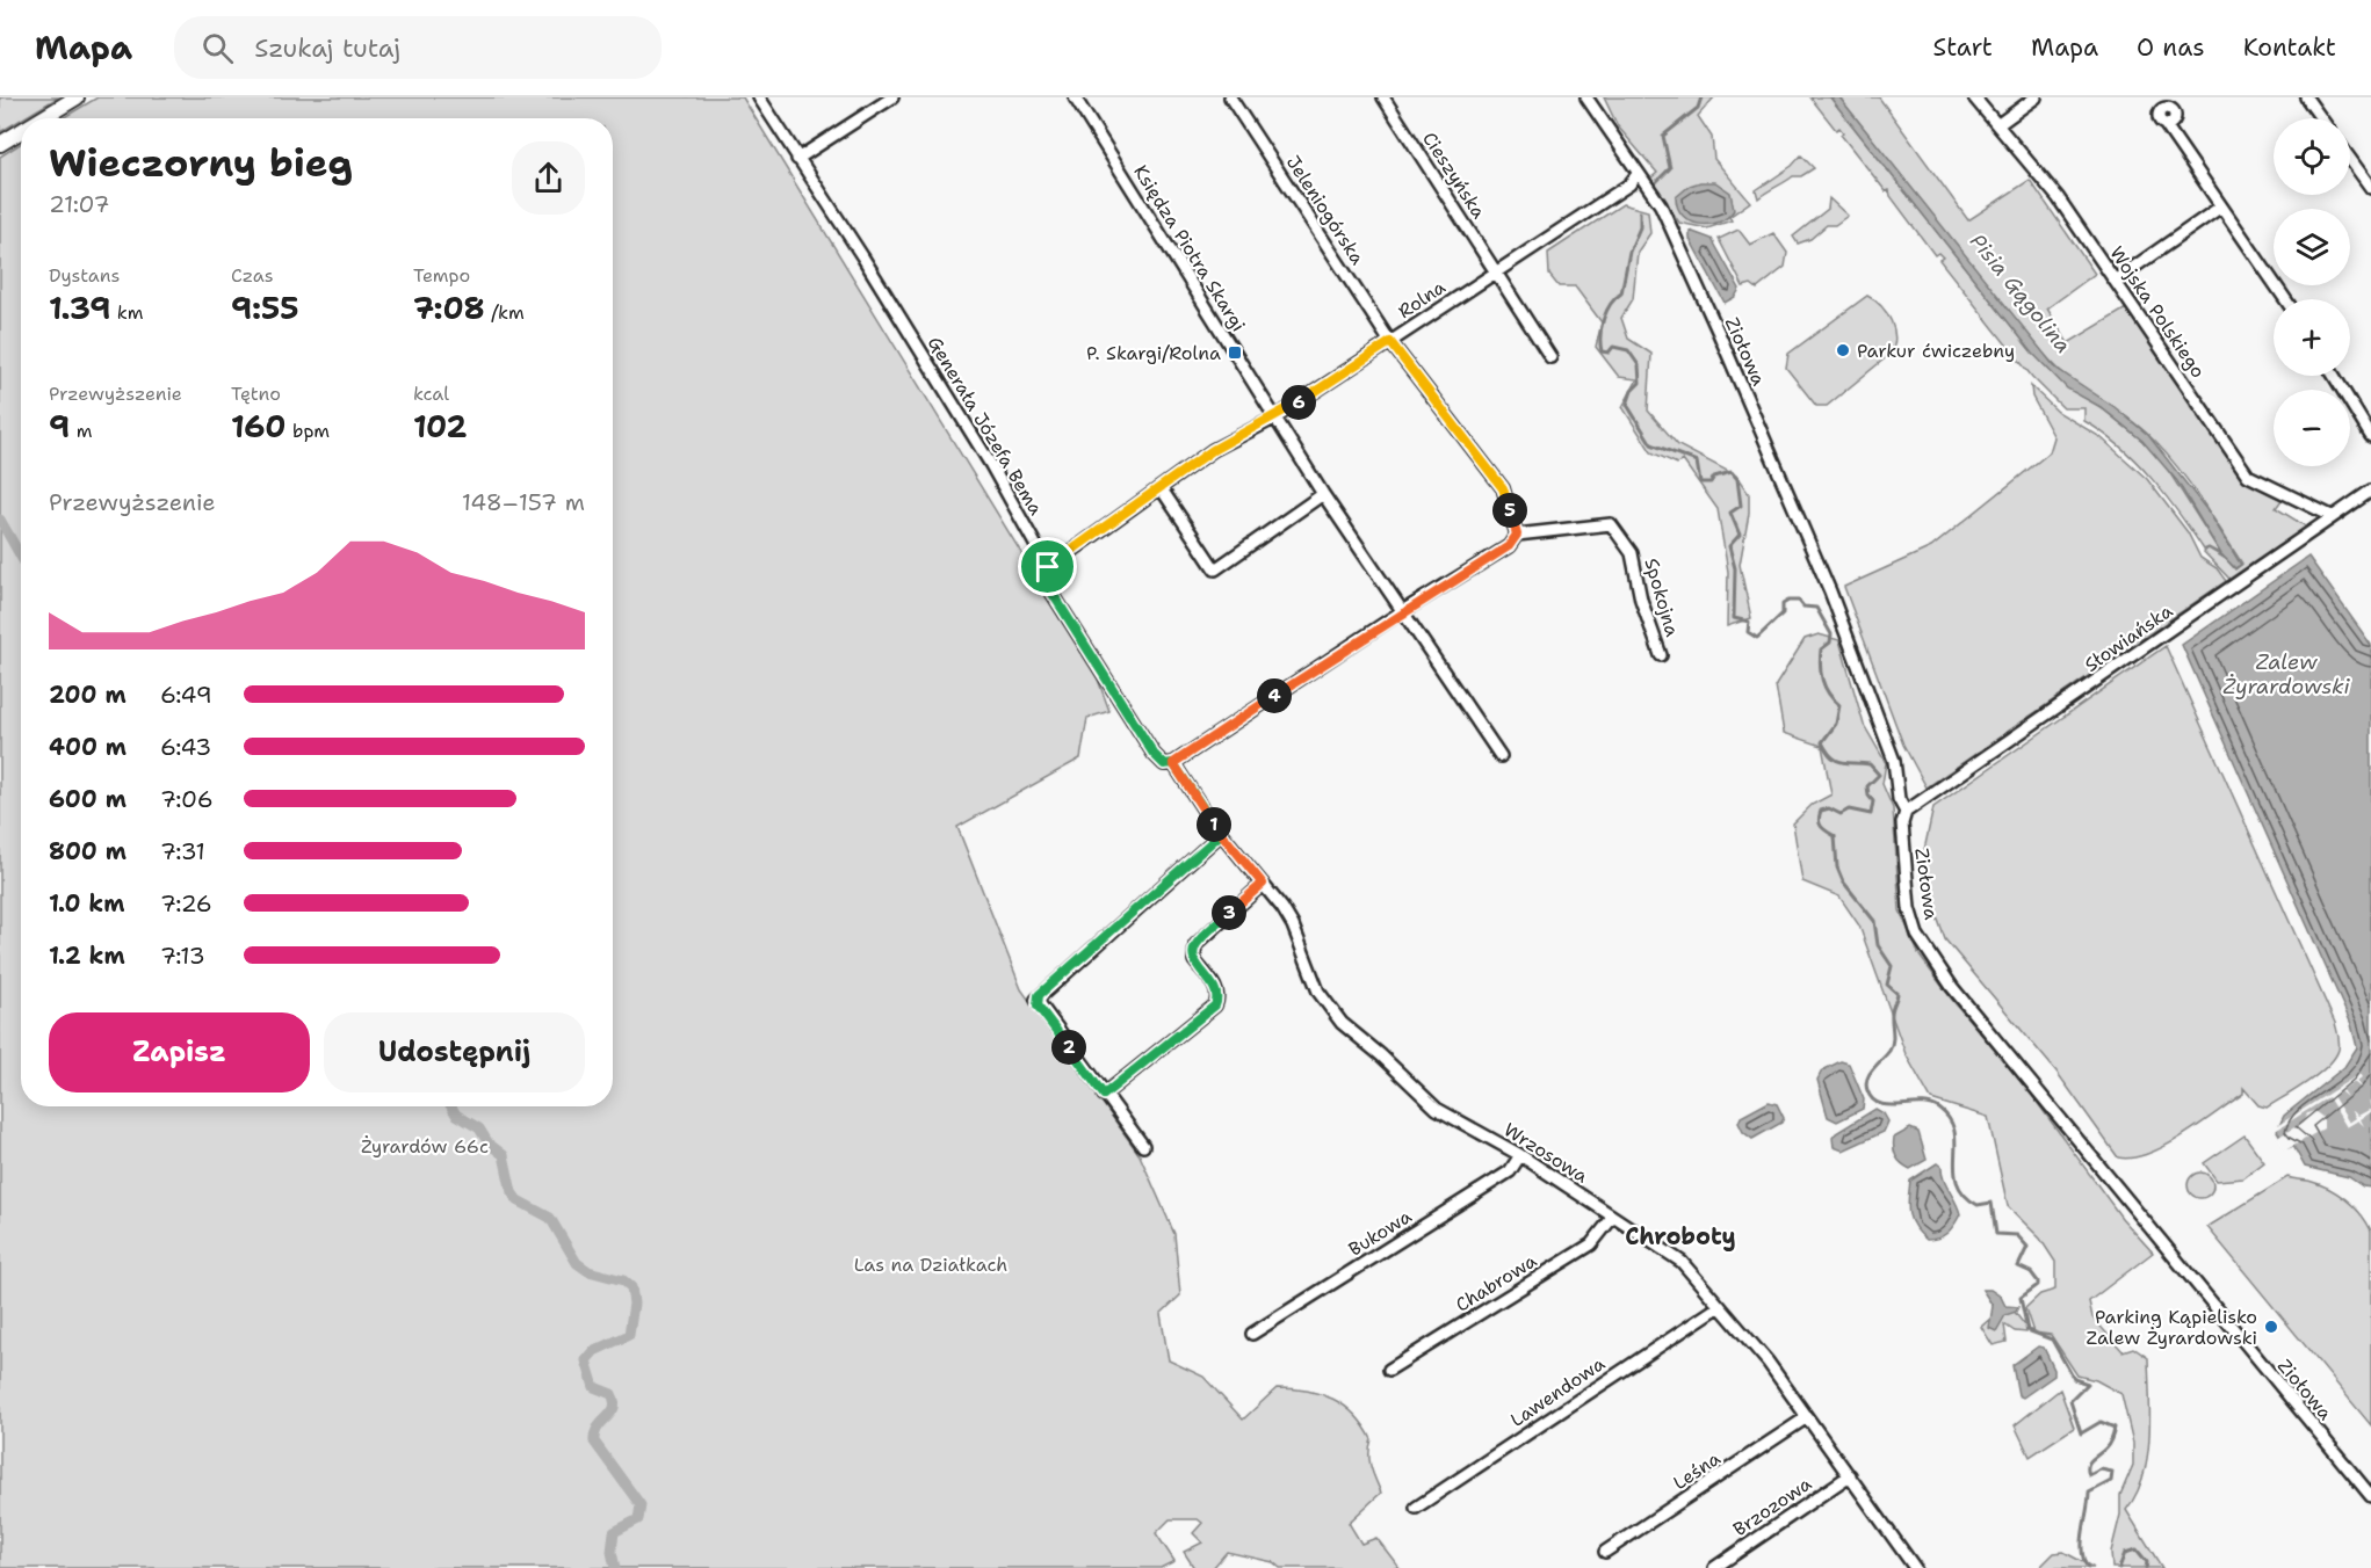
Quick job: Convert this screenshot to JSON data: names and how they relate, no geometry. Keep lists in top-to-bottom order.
{
  "streets": {
    "street": [
      "Cieszyńska",
      "Jeleniogórska",
      "Księdza Piotra Skargi",
      "Rolna",
      "Wojska Polskiego",
      "Ziołowa",
      "Generała Józefa Bema",
      "Spokojna",
      "Słowiańska",
      "Wrzosowa",
      "Bukowa",
      "Chabrowa",
      "Lawendowa",
      "Leśna",
      "Brzozowa"
    ]
  },
  "crossings": [
    ["Cieszyńska", "Rolna"],
    ["Jeleniogórska", "Rolna"],
    ["Jeleniogórska", "Spokojna"],
    ["Księdza Piotra Skargi", "Rolna"],
    ["Rolna", "Ziołowa"],
    ["Rolna", "Generała Józefa Bema"],
    ["Wojska Polskiego", "Słowiańska"],
    ["Ziołowa", "Słowiańska"],
    ["Generała Józefa Bema", "Wrzosowa"],
    ["Wrzosowa", "Bukowa"],
    ["Wrzosowa", "Chabrowa"],
    ["Wrzosowa", "Lawendowa"],
    ["Wrzosowa", "Leśna"],
    ["Wrzosowa", "Brzozowa"]
  ],
  "districts": ["Chroboty"],
  "water": ["Pisia Gągolina", "Zalew Żyrardowski"],
  "parks": ["Żyrardów 66c", "Las na Działkach"],
  "places": {
    "other": ["Parkur ćwiczebny", "Parking Kąpielisko Zalew Żyrardowski"],
    "transit": ["P. Skargi/Rolna"]
  },
  "page": {
    "header": "Mapa",
    "search": "Szukaj tutaj",
    "nav": [
      "Start",
      "Mapa",
      "O nas",
      "Kontakt"
    ],
    "map_buttons": ["+", "−"],
    "heading": ["Wieczorny bieg", "21:07"],
    "stats": [
      ["Dystans", "1.39 km"],
      ["Czas", "9:55"],
      ["Tempo", "7:08 /km"],
      ["Przewyższenie", "9 m"],
      ["Tętno", "160 bpm"],
      ["kcal", "102"]
    ],
    "pins": [
      "6",
      "5",
      "4",
      "1",
      "3",
      "2"
    ],
    "chart": ["Przewyższenie", "148–157 m"],
    "list": [
      {
        "name": "200 m",
        "note": "6:49"
      },
      {
        "name": "400 m",
        "note": "6:43"
      },
      {
        "name": "600 m",
        "note": "7:06"
      },
      {
        "name": "800 m",
        "note": "7:31"
      },
      {
        "name": "1.0 km",
        "note": "7:26"
      },
      {
        "name": "1.2 km",
        "note": "7:13"
      }
    ],
    "buttons": ["Zapisz", "Udostępnij"]
  }
}
